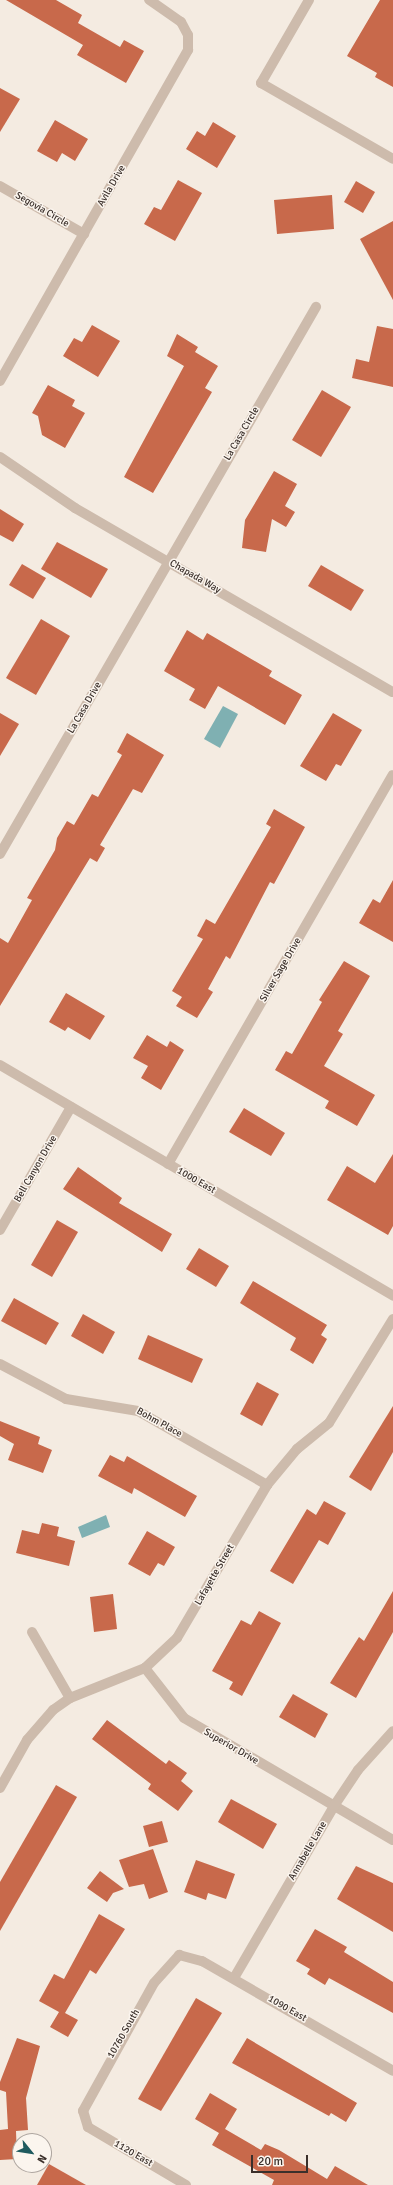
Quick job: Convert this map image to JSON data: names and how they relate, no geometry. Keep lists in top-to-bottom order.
{
  "streets": {
    "street": [
      "Avila Drive",
      "Segovia Circle",
      "La Casa Circle",
      "Chapada Way",
      "La Casa Drive",
      "Silver Sage Drive",
      "Bell Canyon Drive",
      "1000 East",
      "Bohm Place",
      "Lafayette Street",
      "Superior Drive",
      "Annabelle Lane",
      "1090 East",
      "10760 South",
      "1120 East"
    ]
  },
  "crossings": [
    ["Avila Drive", "Segovia Circle"],
    ["La Casa Circle", "Chapada Way"],
    ["La Casa Circle", "La Casa Drive"],
    ["Chapada Way", "La Casa Drive"],
    ["Silver Sage Drive", "1000 East"],
    ["Bell Canyon Drive", "1000 East"],
    ["Bohm Place", "Lafayette Street"],
    ["Lafayette Street", "Superior Drive"],
    ["Superior Drive", "Annabelle Lane"],
    ["Annabelle Lane", "1090 East"],
    ["1090 East", "10760 South"],
    ["10760 South", "1120 East"]
  ],
  "scale_bar": "20 m",
  "north": "bottom right"
}
